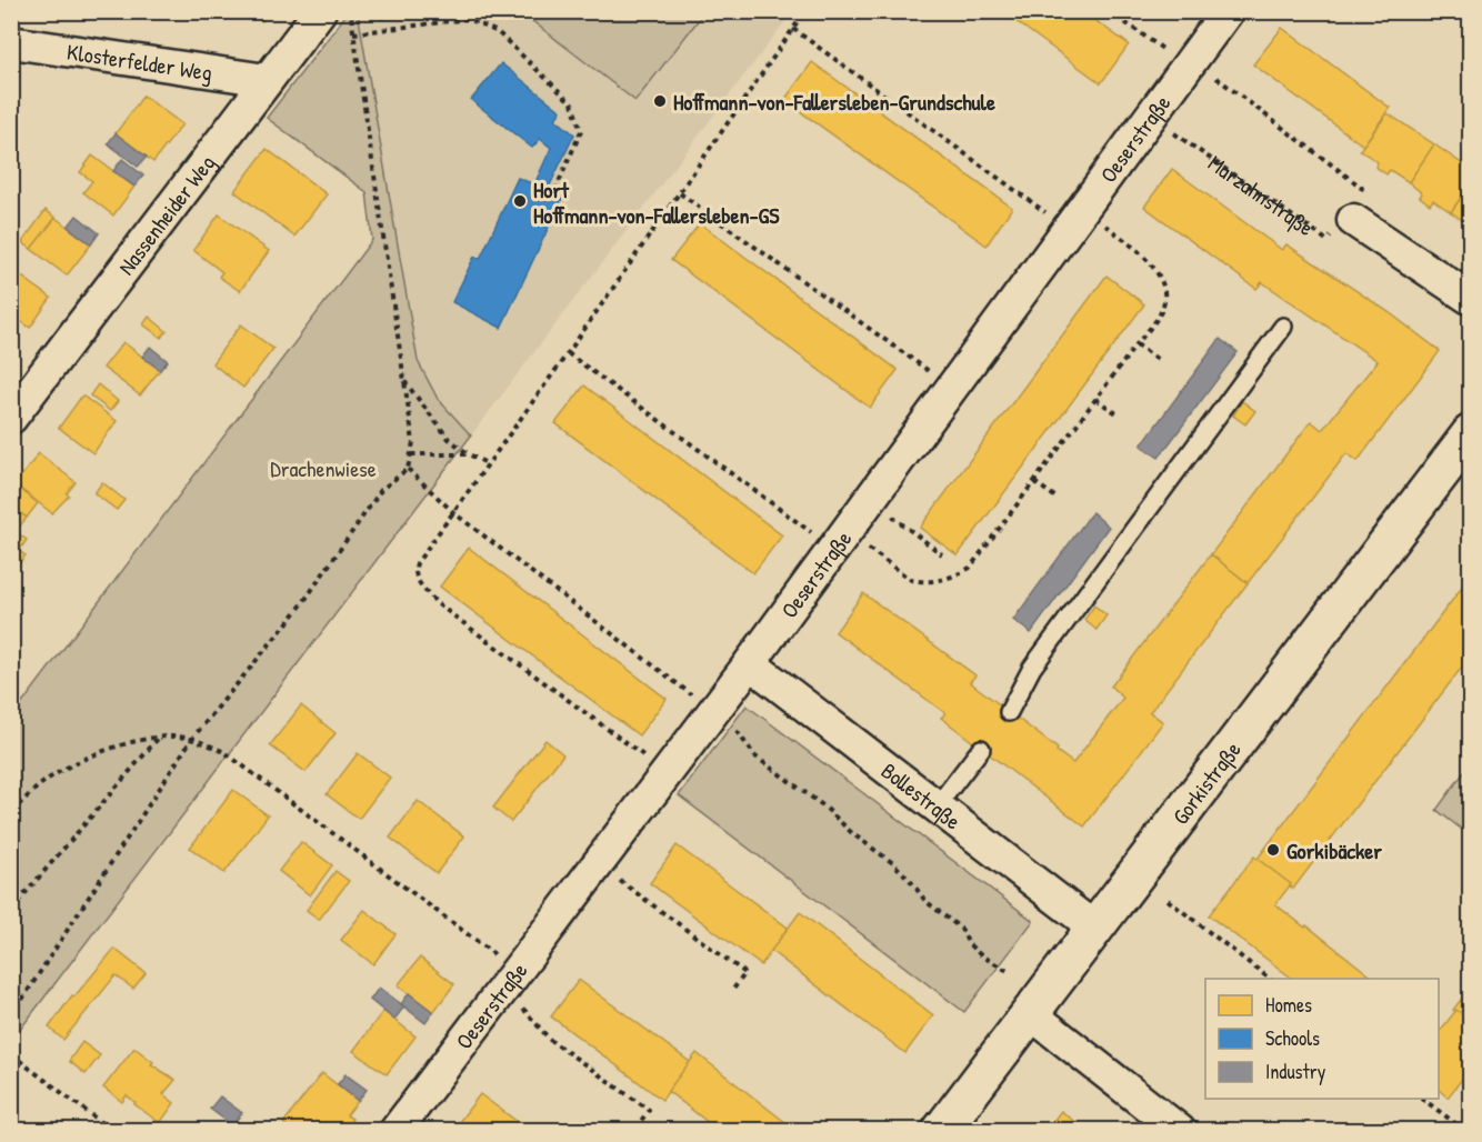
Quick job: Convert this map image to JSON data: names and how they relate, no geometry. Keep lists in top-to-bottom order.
{
  "streets": {
    "main road": ["Gorkistraße"],
    "street": [
      "Klosterfelder Weg",
      "Oeserstraße",
      "Nassenheider Weg",
      "Bollestraße"
    ],
    "path": ["Marzahnstraße"]
  },
  "crossings": [
    ["Klosterfelder Weg", "Nassenheider Weg"],
    ["Oeserstraße", "Bollestraße"],
    ["Gorkistraße", "Bollestraße"]
  ],
  "parks": ["Drachenwiese"],
  "places": ["Hoffmann-von-Fallersleben-Grundschule", "Hort Hoffmann-von-Fallersleben-GS", "Gorkibäcker"],
  "legend": ["Homes", "Schools", "Industry"]
}
